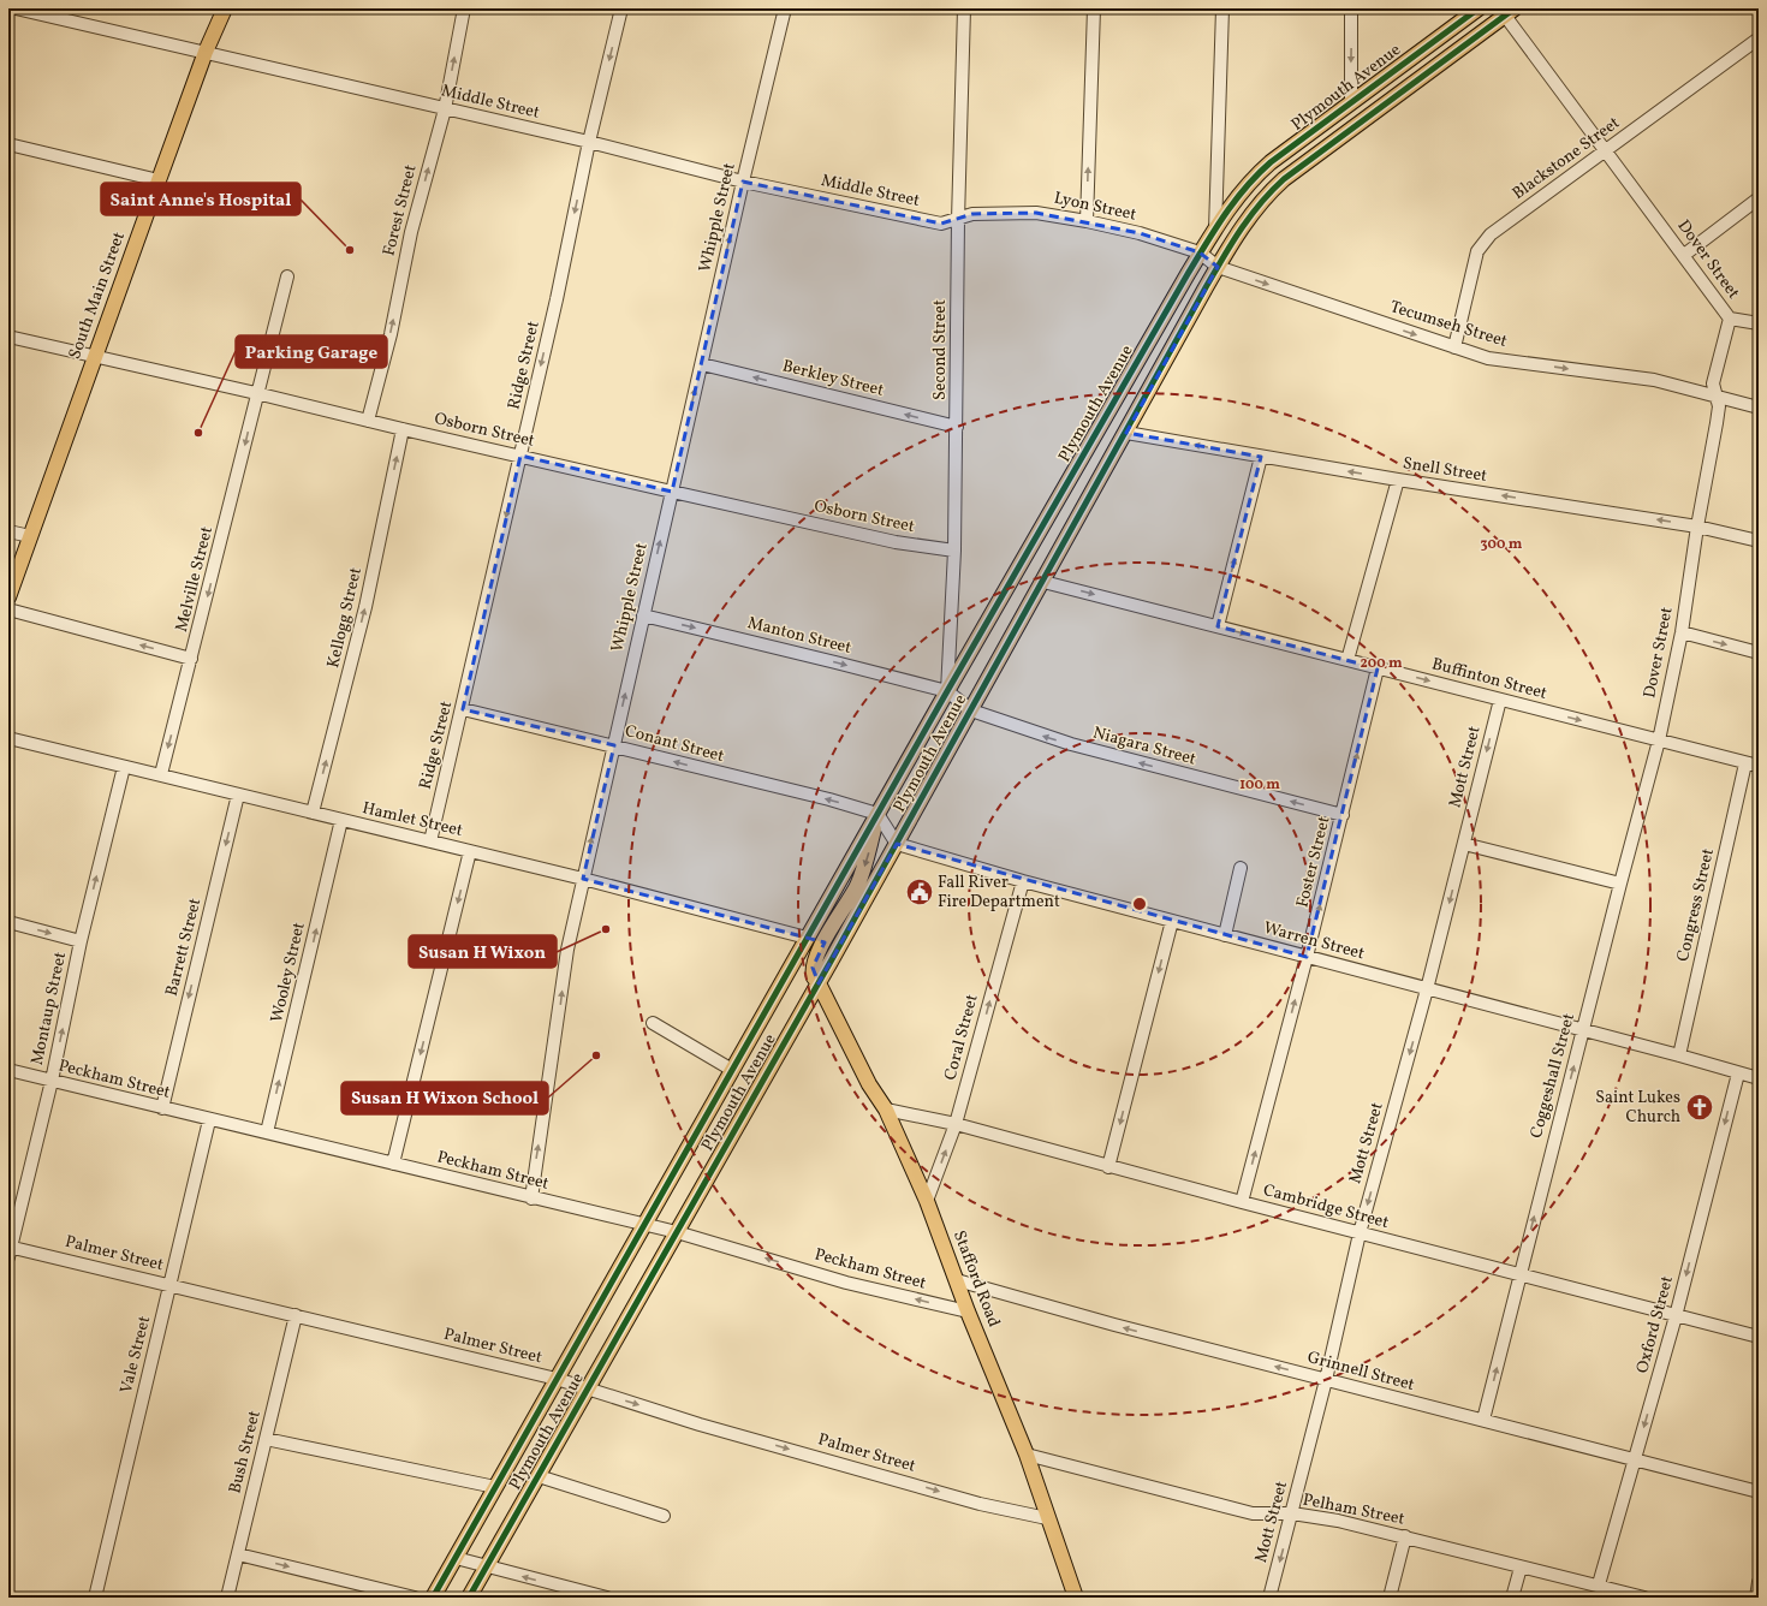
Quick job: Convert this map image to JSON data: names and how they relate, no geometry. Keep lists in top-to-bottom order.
{
  "streets": {
    "main road": ["Plymouth Avenue", "South Main Street", "Stafford Road"],
    "street": [
      "Middle Street",
      "Blackstone Street",
      "Lyon Street",
      "Forest Street",
      "Whipple Street",
      "Dover Street",
      "Tecumseh Street",
      "Second Street",
      "Ridge Street",
      "Berkley Street",
      "Osborn Street",
      "Snell Street",
      "Melville Street",
      "Kellogg Street",
      "Manton Street",
      "Buffinton Street",
      "Conant Street",
      "Niagara Street",
      "Mott Street",
      "Hamlet Street",
      "Foster Street",
      "Congress Street",
      "Warren Street",
      "Barrett Street",
      "Wooley Street",
      "Montaup Street",
      "Coral Street",
      "Coggeshall Street",
      "Peckham Street",
      "Cambridge Street",
      "Palmer Street",
      "Oxford Street",
      "Vale Street",
      "Grinnell Street",
      "Bush Street",
      "Pelham Street"
    ]
  },
  "crossings": [
    ["Plymouth Avenue", "Lyon Street"],
    ["Plymouth Avenue", "Dover Street"],
    ["Plymouth Avenue", "Tecumseh Street"],
    ["Plymouth Avenue", "Second Street"],
    ["Plymouth Avenue", "Snell Street"],
    ["Plymouth Avenue", "Manton Street"],
    ["Plymouth Avenue", "Buffinton Street"],
    ["Plymouth Avenue", "Conant Street"],
    ["Plymouth Avenue", "Niagara Street"],
    ["Plymouth Avenue", "Hamlet Street"],
    ["Plymouth Avenue", "Warren Street"],
    ["Plymouth Avenue", "Peckham Street"],
    ["Plymouth Avenue", "Palmer Street"],
    ["Plymouth Avenue", "Stafford Road"],
    ["Middle Street", "Lyon Street"],
    ["Middle Street", "Forest Street"],
    ["Middle Street", "Whipple Street"],
    ["Middle Street", "South Main Street"],
    ["Middle Street", "Second Street"],
    ["Middle Street", "Ridge Street"],
    ["Blackstone Street", "Dover Street"],
    ["Blackstone Street", "Tecumseh Street"],
    ["Lyon Street", "Tecumseh Street"],
    ["Lyon Street", "Second Street"],
    ["Forest Street", "Osborn Street"],
    ["Whipple Street", "Berkley Street"],
    ["Whipple Street", "Osborn Street"],
    ["Whipple Street", "Manton Street"],
    ["Whipple Street", "Conant Street"],
    ["Whipple Street", "Hamlet Street"],
    ["Whipple Street", "Peckham Street"],
    ["Dover Street", "Tecumseh Street"],
    ["Dover Street", "Snell Street"],
    ["Dover Street", "Buffinton Street"],
    ["Dover Street", "Coggeshall Street"],
    ["South Main Street", "Osborn Street"],
    ["Second Street", "Berkley Street"],
    ["Second Street", "Osborn Street"],
    ["Second Street", "Manton Street"],
    ["Second Street", "Niagara Street"],
    ["Ridge Street", "Osborn Street"],
    ["Ridge Street", "Conant Street"],
    ["Ridge Street", "Hamlet Street"],
    ["Osborn Street", "Melville Street"],
    ["Osborn Street", "Kellogg Street"],
    ["Melville Street", "Hamlet Street"],
    ["Kellogg Street", "Hamlet Street"],
    ["Manton Street", "Niagara Street"],
    ["Buffinton Street", "Mott Street"],
    ["Buffinton Street", "Foster Street"],
    ["Buffinton Street", "Congress Street"],
    ["Buffinton Street", "Coggeshall Street"],
    ["Conant Street", "Stafford Road"],
    ["Niagara Street", "Foster Street"],
    ["Mott Street", "Warren Street"],
    ["Mott Street", "Cambridge Street"],
    ["Mott Street", "Grinnell Street"],
    ["Mott Street", "Pelham Street"],
    ["Hamlet Street", "Barrett Street"],
    ["Hamlet Street", "Wooley Street"],
    ["Hamlet Street", "Montaup Street"],
    ["Foster Street", "Warren Street"],
    ["Foster Street", "Cambridge Street"],
    ["Congress Street", "Warren Street"],
    ["Warren Street", "Coral Street"],
    ["Warren Street", "Coggeshall Street"],
    ["Warren Street", "Oxford Street"],
    ["Barrett Street", "Peckham Street"],
    ["Wooley Street", "Peckham Street"],
    ["Montaup Street", "Peckham Street"],
    ["Montaup Street", "Palmer Street"],
    ["Coral Street", "Cambridge Street"],
    ["Coral Street", "Stafford Road"],
    ["Coggeshall Street", "Cambridge Street"],
    ["Coggeshall Street", "Grinnell Street"],
    ["Peckham Street", "Stafford Road"],
    ["Peckham Street", "Vale Street"],
    ["Cambridge Street", "Stafford Road"],
    ["Cambridge Street", "Oxford Street"],
    ["Palmer Street", "Stafford Road"],
    ["Palmer Street", "Vale Street"],
    ["Palmer Street", "Bush Street"],
    ["Stafford Road", "Grinnell Street"],
    ["Stafford Road", "Pelham Street"],
    ["Oxford Street", "Grinnell Street"],
    ["Oxford Street", "Pelham Street"]
  ],
  "one_way": [
    "Forest Street",
    "Whipple Street",
    "Tecumseh Street",
    "Ridge Street",
    "Berkley Street",
    "Snell Street",
    "Melville Street",
    "Kellogg Street",
    "Manton Street",
    "Buffinton Street",
    "Conant Street",
    "Niagara Street",
    "Mott Street",
    "Foster Street",
    "Barrett Street",
    "Wooley Street",
    "Montaup Street",
    "Coral Street",
    "Coggeshall Street",
    "Palmer Street",
    "Oxford Street",
    "Grinnell Street"
  ],
  "places": {
    "other": [
      "Saint Anne's Hospital",
      "Parking Garage",
      "Susan H Wixon",
      "Susan H Wixon School"
    ],
    "public building": ["Fall River Fire Department"],
    "church": ["Saint Lukes Church"]
  },
  "rings": ["300 m", "200 m", "100 m"]
}
